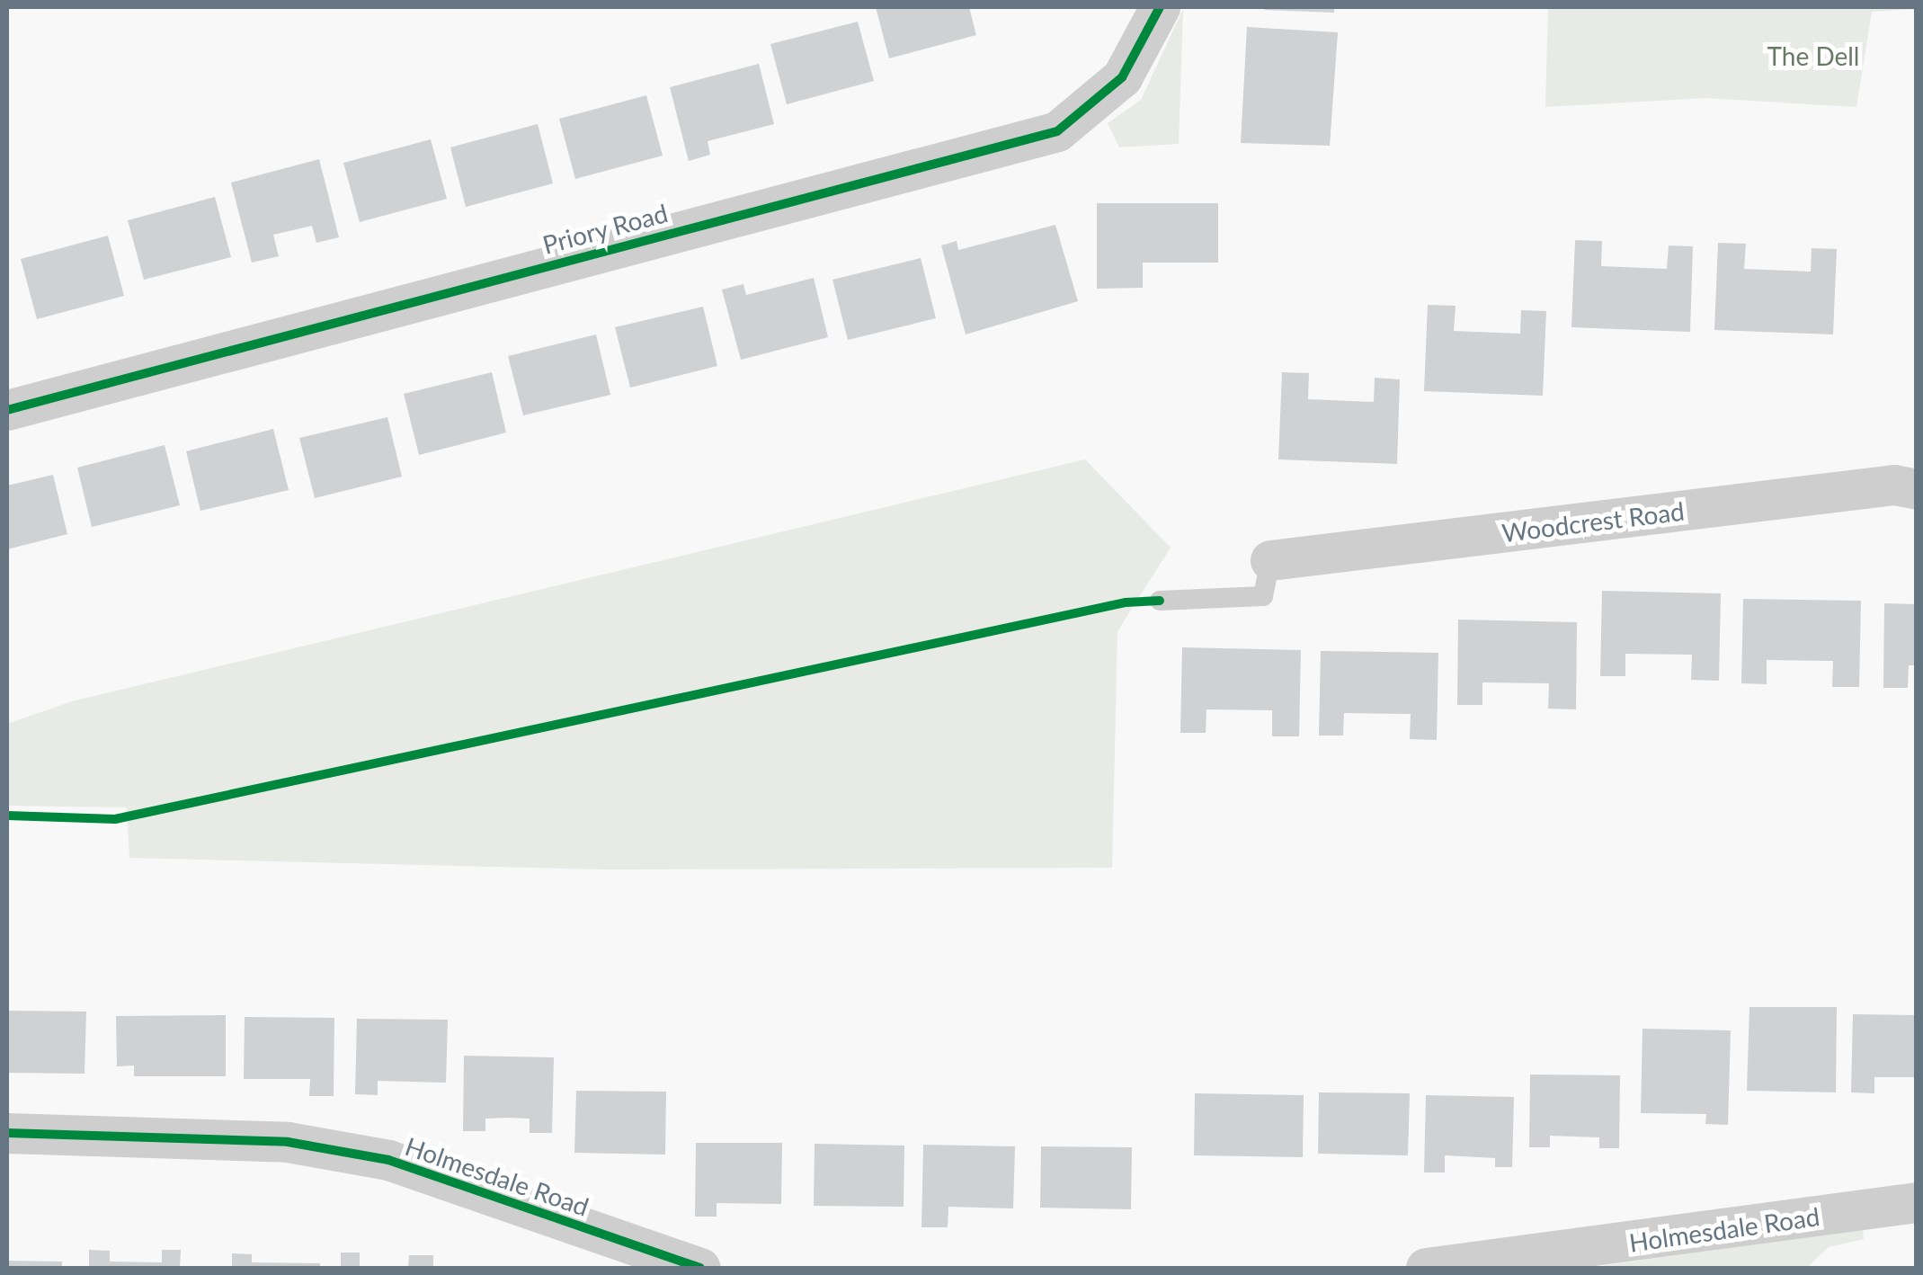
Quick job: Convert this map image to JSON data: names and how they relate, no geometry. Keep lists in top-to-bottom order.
{
  "streets": {
    "street": ["Priory Road", "Woodcrest Road", "Holmesdale Road"]
  },
  "parks": ["The Dell"]
}
